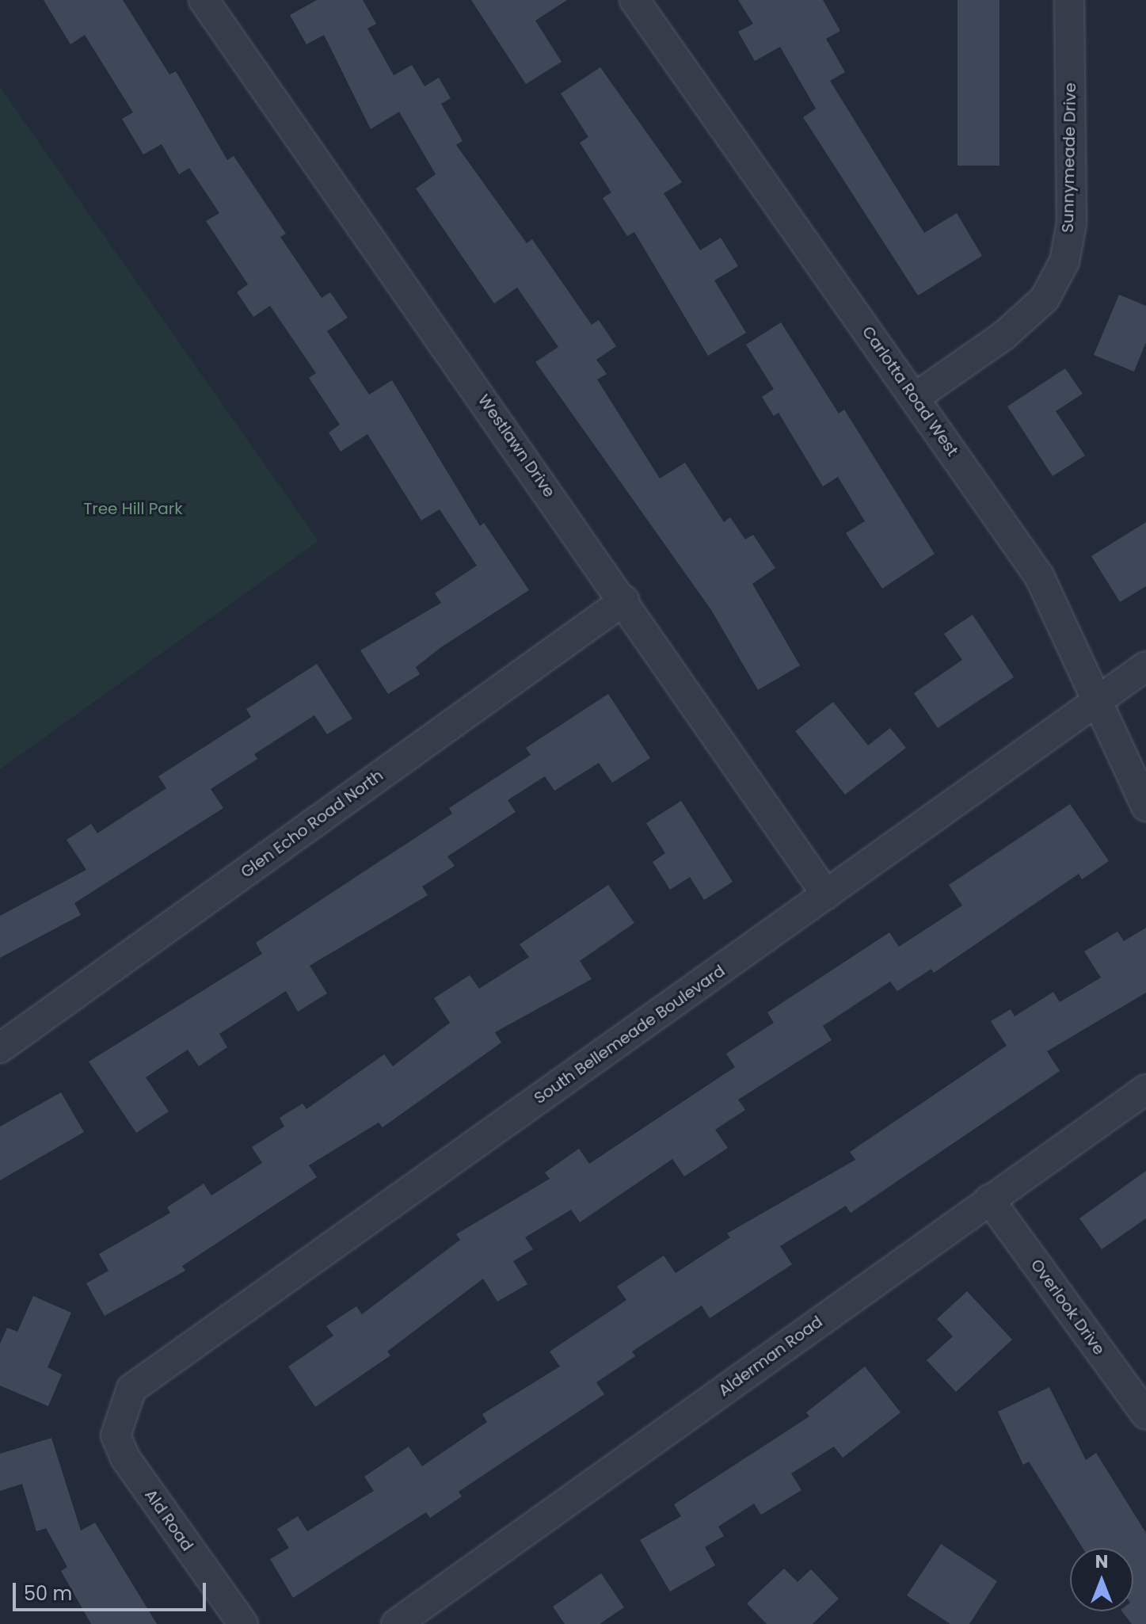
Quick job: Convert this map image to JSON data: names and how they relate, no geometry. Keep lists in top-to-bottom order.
{
  "streets": {
    "street": [
      "Sunnymeade Drive",
      "Carlotta Road West",
      "Westlawn Drive",
      "Glen Echo Road North",
      "South Bellemeade Boulevard",
      "Overlook Drive",
      "Alderman Road",
      "Ald Road"
    ]
  },
  "crossings": [
    ["Sunnymeade Drive", "Carlotta Road West"],
    ["Carlotta Road West", "South Bellemeade Boulevard"],
    ["Westlawn Drive", "Glen Echo Road North"],
    ["Westlawn Drive", "South Bellemeade Boulevard"],
    ["South Bellemeade Boulevard", "Ald Road"],
    ["Overlook Drive", "Alderman Road"]
  ],
  "parks": ["Tree Hill Park"],
  "scale_bar": "50 m",
  "north": "top"
}
